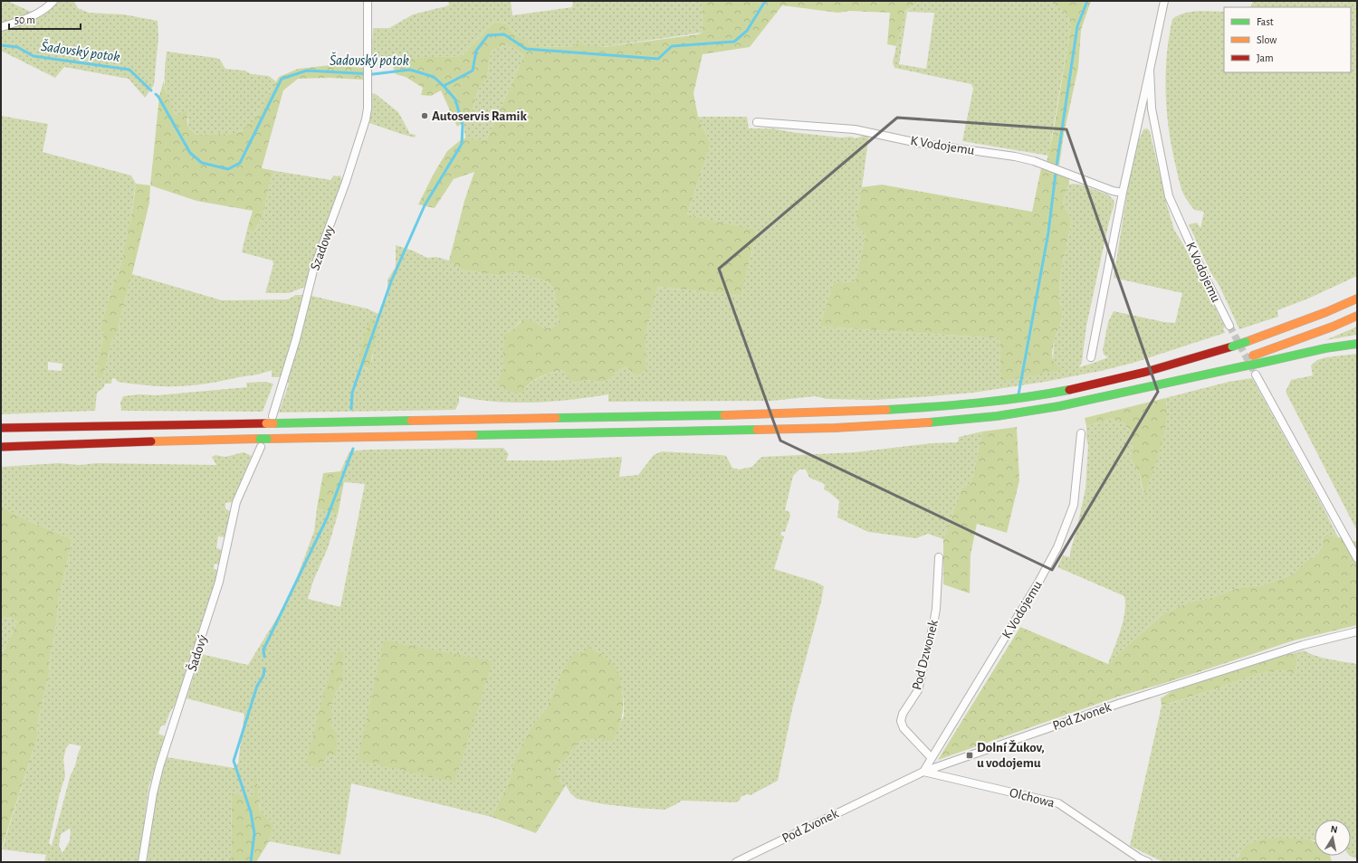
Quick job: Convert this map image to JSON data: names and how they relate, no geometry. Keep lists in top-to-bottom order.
{
  "streets": {
    "street": [
      "K Vodojemu",
      "Szadowy",
      "Šadový",
      "Pod Dzwonek",
      "Pod Zvonek",
      "Olchowa"
    ]
  },
  "crossings": [
    ["K Vodojemu", "Pod Dzwonek"],
    ["K Vodojemu", "Pod Zvonek"],
    ["K Vodojemu", "Olchowa"],
    ["Pod Zvonek", "Olchowa"]
  ],
  "water": ["Šadovský potok"],
  "places": {
    "other": ["Autoservis Ramik"],
    "transit": ["Dolní Žukov, u vodojemu"]
  },
  "legend": ["Fast", "Slow", "Jam"],
  "scale_bar": "50 m",
  "north": "top"
}
